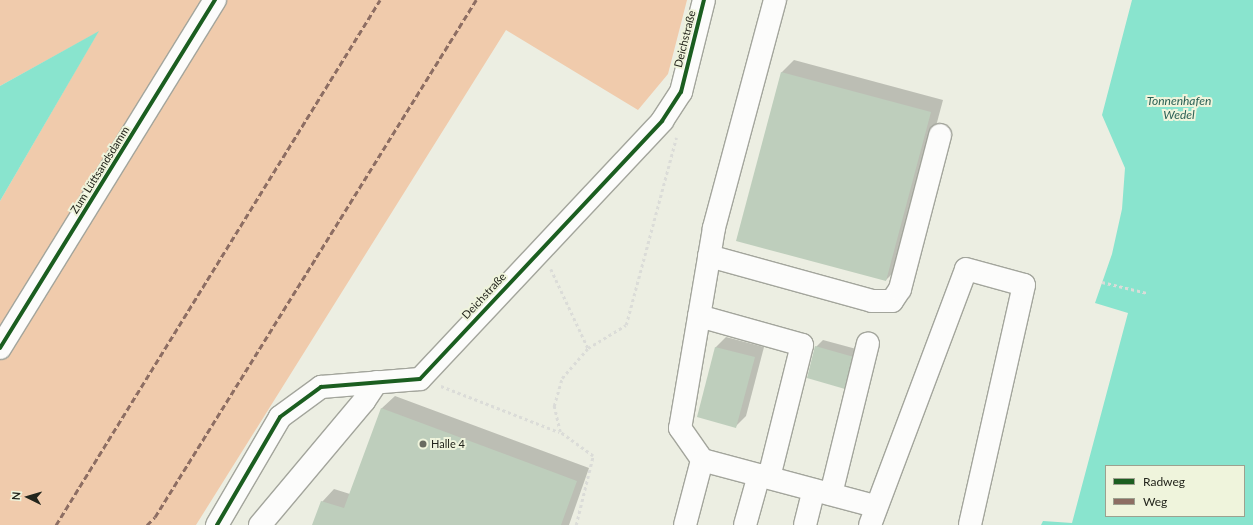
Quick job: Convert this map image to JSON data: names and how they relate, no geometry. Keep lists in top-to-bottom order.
{
  "streets": {
    "street": ["Deichstraße", "Zum Lüttsandsdamm"]
  },
  "water": ["Tonnenhafen Wedel"],
  "places": ["Halle 4"],
  "legend": ["Radweg", "Weg"],
  "north": "left"
}
